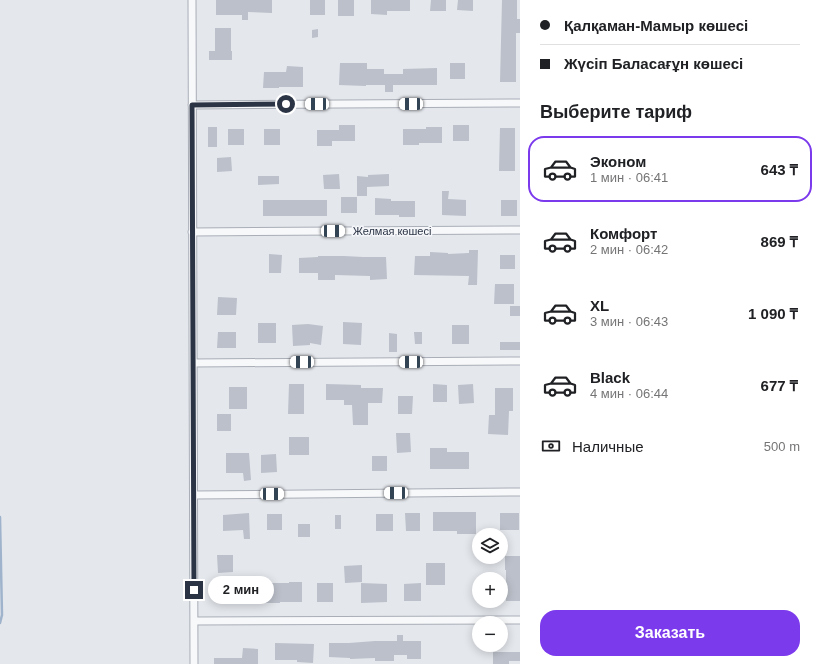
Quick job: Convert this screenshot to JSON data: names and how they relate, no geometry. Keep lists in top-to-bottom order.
{
  "streets": {
    "street": ["Желмая көшесі"]
  },
  "page": {
    "banner": ["Қалқаман-Мамыр көшесі", "Жүсіп Баласағұн көшесі"],
    "heading": "Выберите тариф",
    "list": [
      {
        "name": "Эконом",
        "note": "1 мин · 06:41",
        "value": "643 ₸"
      },
      {
        "name": "Комфорт",
        "note": "2 мин · 06:42",
        "value": "869 ₸"
      },
      {
        "name": "XL",
        "note": "3 мин · 06:43",
        "value": "1 090 ₸"
      },
      {
        "name": "Black",
        "note": "4 мин · 06:44",
        "value": "677 ₸"
      }
    ],
    "pay": ["Наличные", "500 m"],
    "map_buttons": ["+", "−"],
    "bubble": "2 мин",
    "buttons": "Заказать"
  }
}
